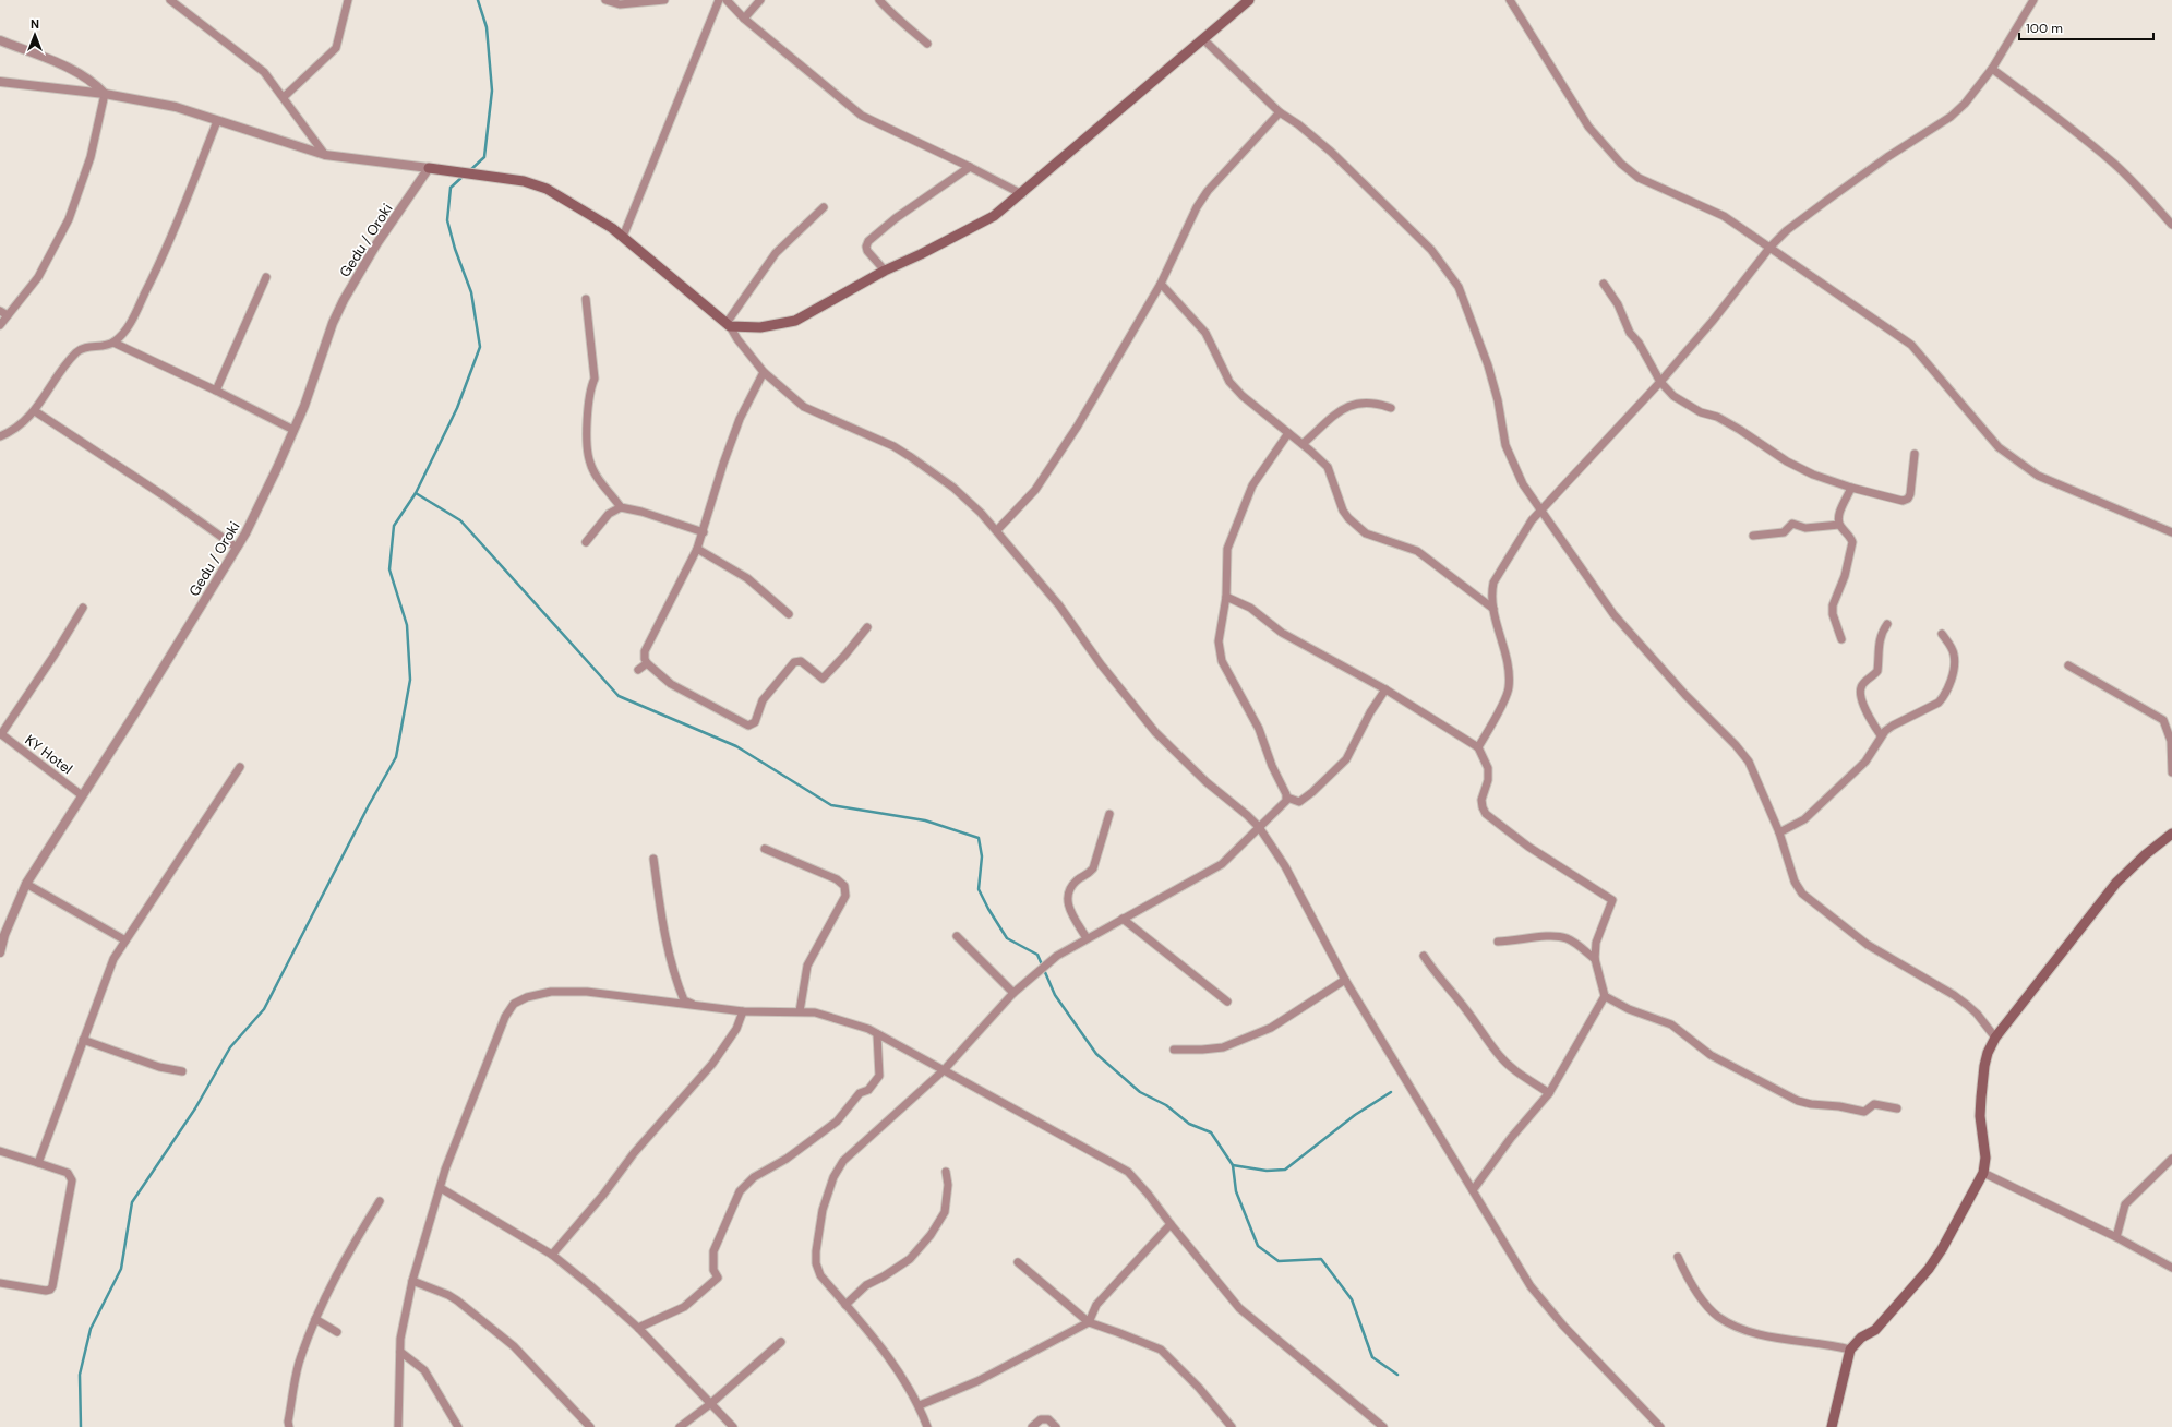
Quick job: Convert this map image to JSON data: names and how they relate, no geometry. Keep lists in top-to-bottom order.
{
  "streets": {
    "street": ["Gedu / Oroki", "KY Hotel"]
  },
  "crossings": [
    ["Gedu / Oroki", "KY Hotel"]
  ],
  "scale_bar": "100 m",
  "north": "top"
}
